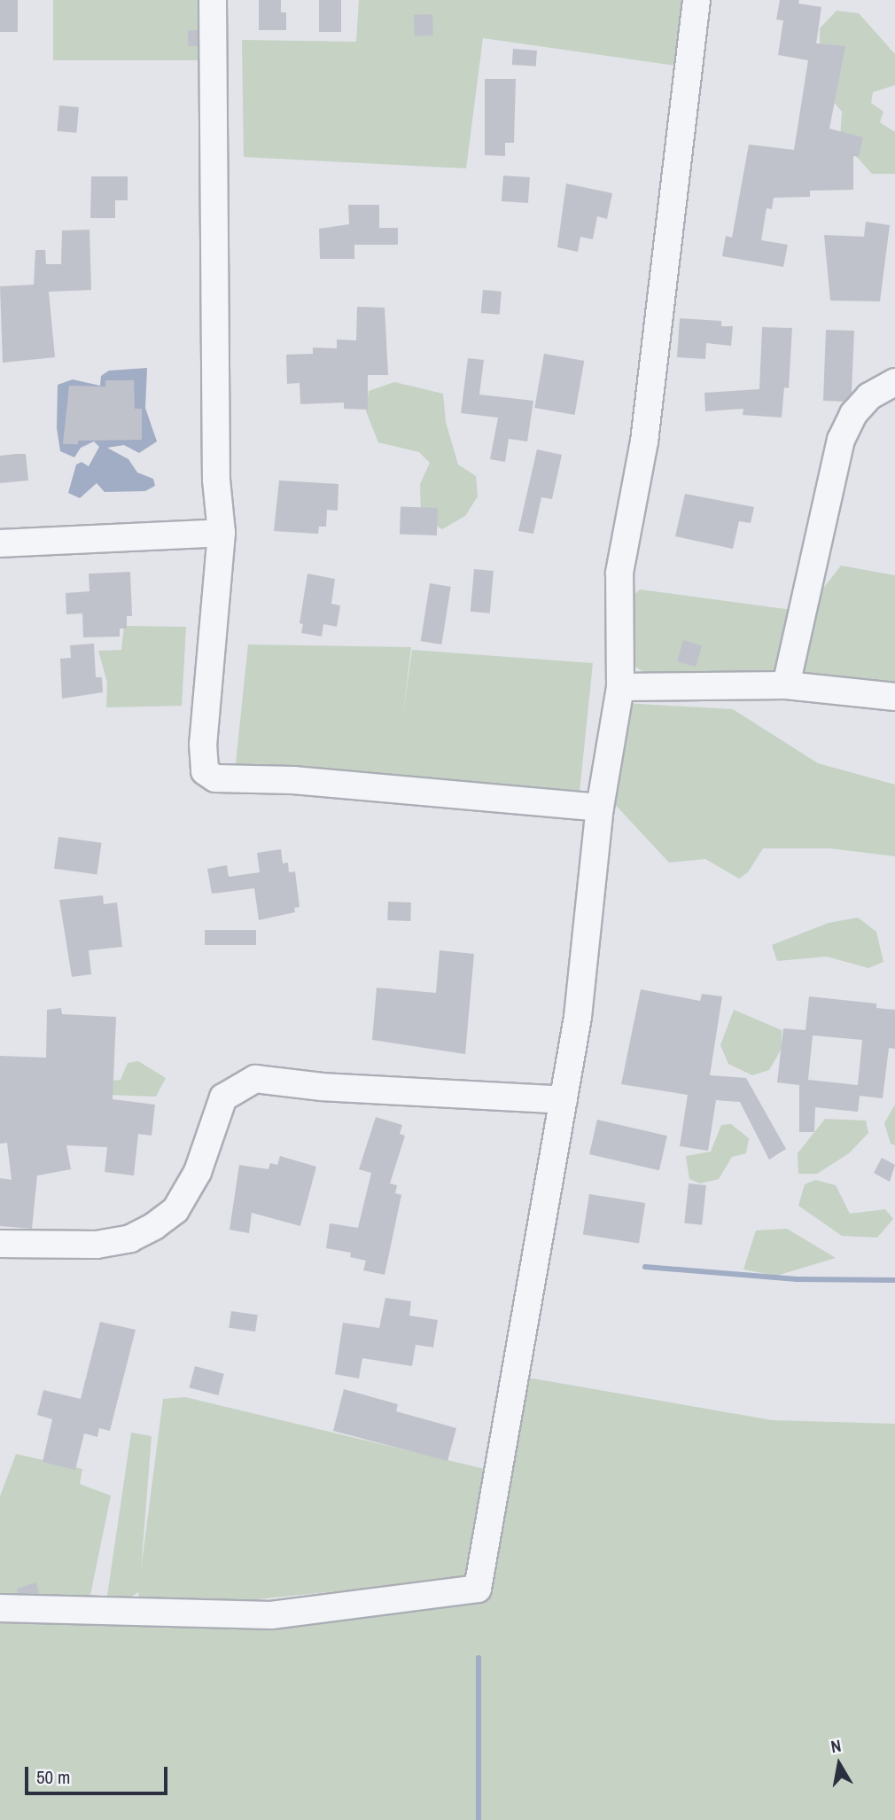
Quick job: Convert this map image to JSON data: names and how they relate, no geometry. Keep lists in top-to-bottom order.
{
  "scale_bar": "50 m",
  "north": "top"
}
